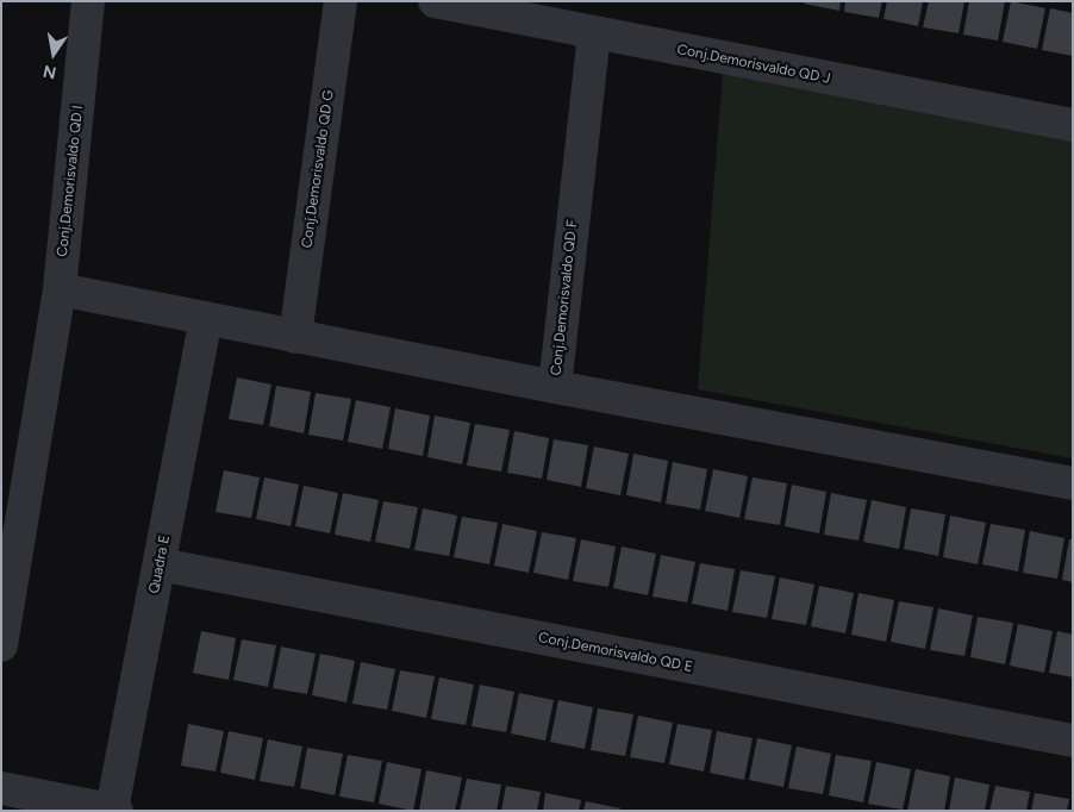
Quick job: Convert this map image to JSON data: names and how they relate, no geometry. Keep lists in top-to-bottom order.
{
  "streets": {
    "street": [
      "Conj.Demorisvaldo QD J",
      "Conj.Demorisvaldo QD G",
      "Conj.Demorisvaldo QD I",
      "Conj.Demorisvaldo QD F",
      "Quadra E",
      "Conj.Demorisvaldo QD E"
    ]
  },
  "crossings": [
    ["Conj.Demorisvaldo QD J", "Conj.Demorisvaldo QD F"],
    ["Conj.Demorisvaldo QD G", "Conj.Demorisvaldo QD F"],
    ["Conj.Demorisvaldo QD I", "Conj.Demorisvaldo QD F"],
    ["Conj.Demorisvaldo QD F", "Quadra E"],
    ["Quadra E", "Conj.Demorisvaldo QD E"]
  ],
  "north": "bottom"
}
